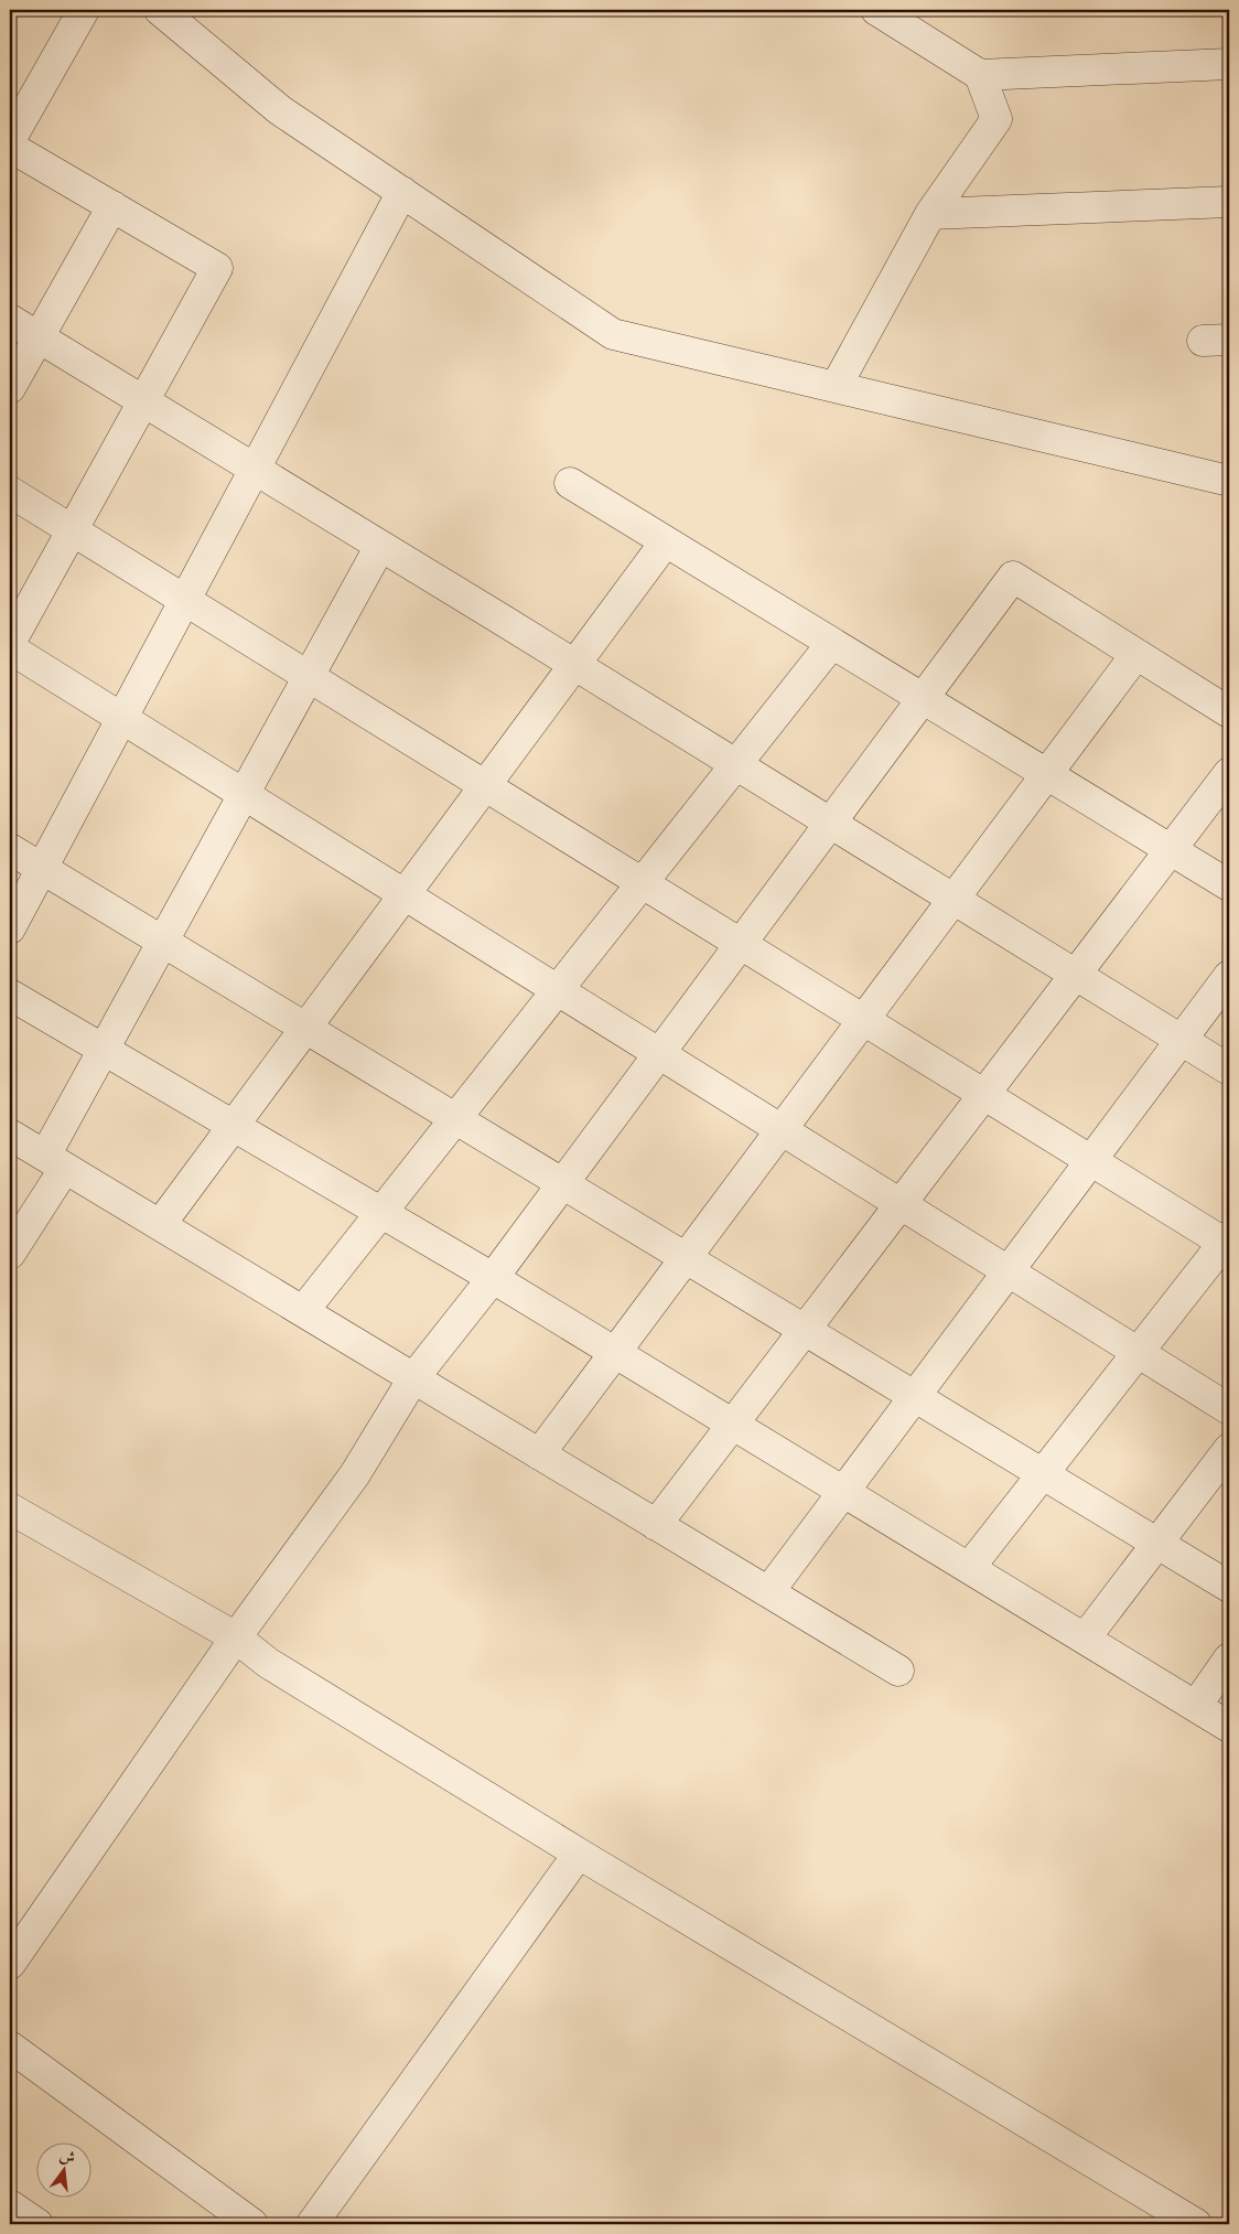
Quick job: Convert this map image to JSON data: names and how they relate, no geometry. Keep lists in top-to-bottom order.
{
  "north": "top"
}
